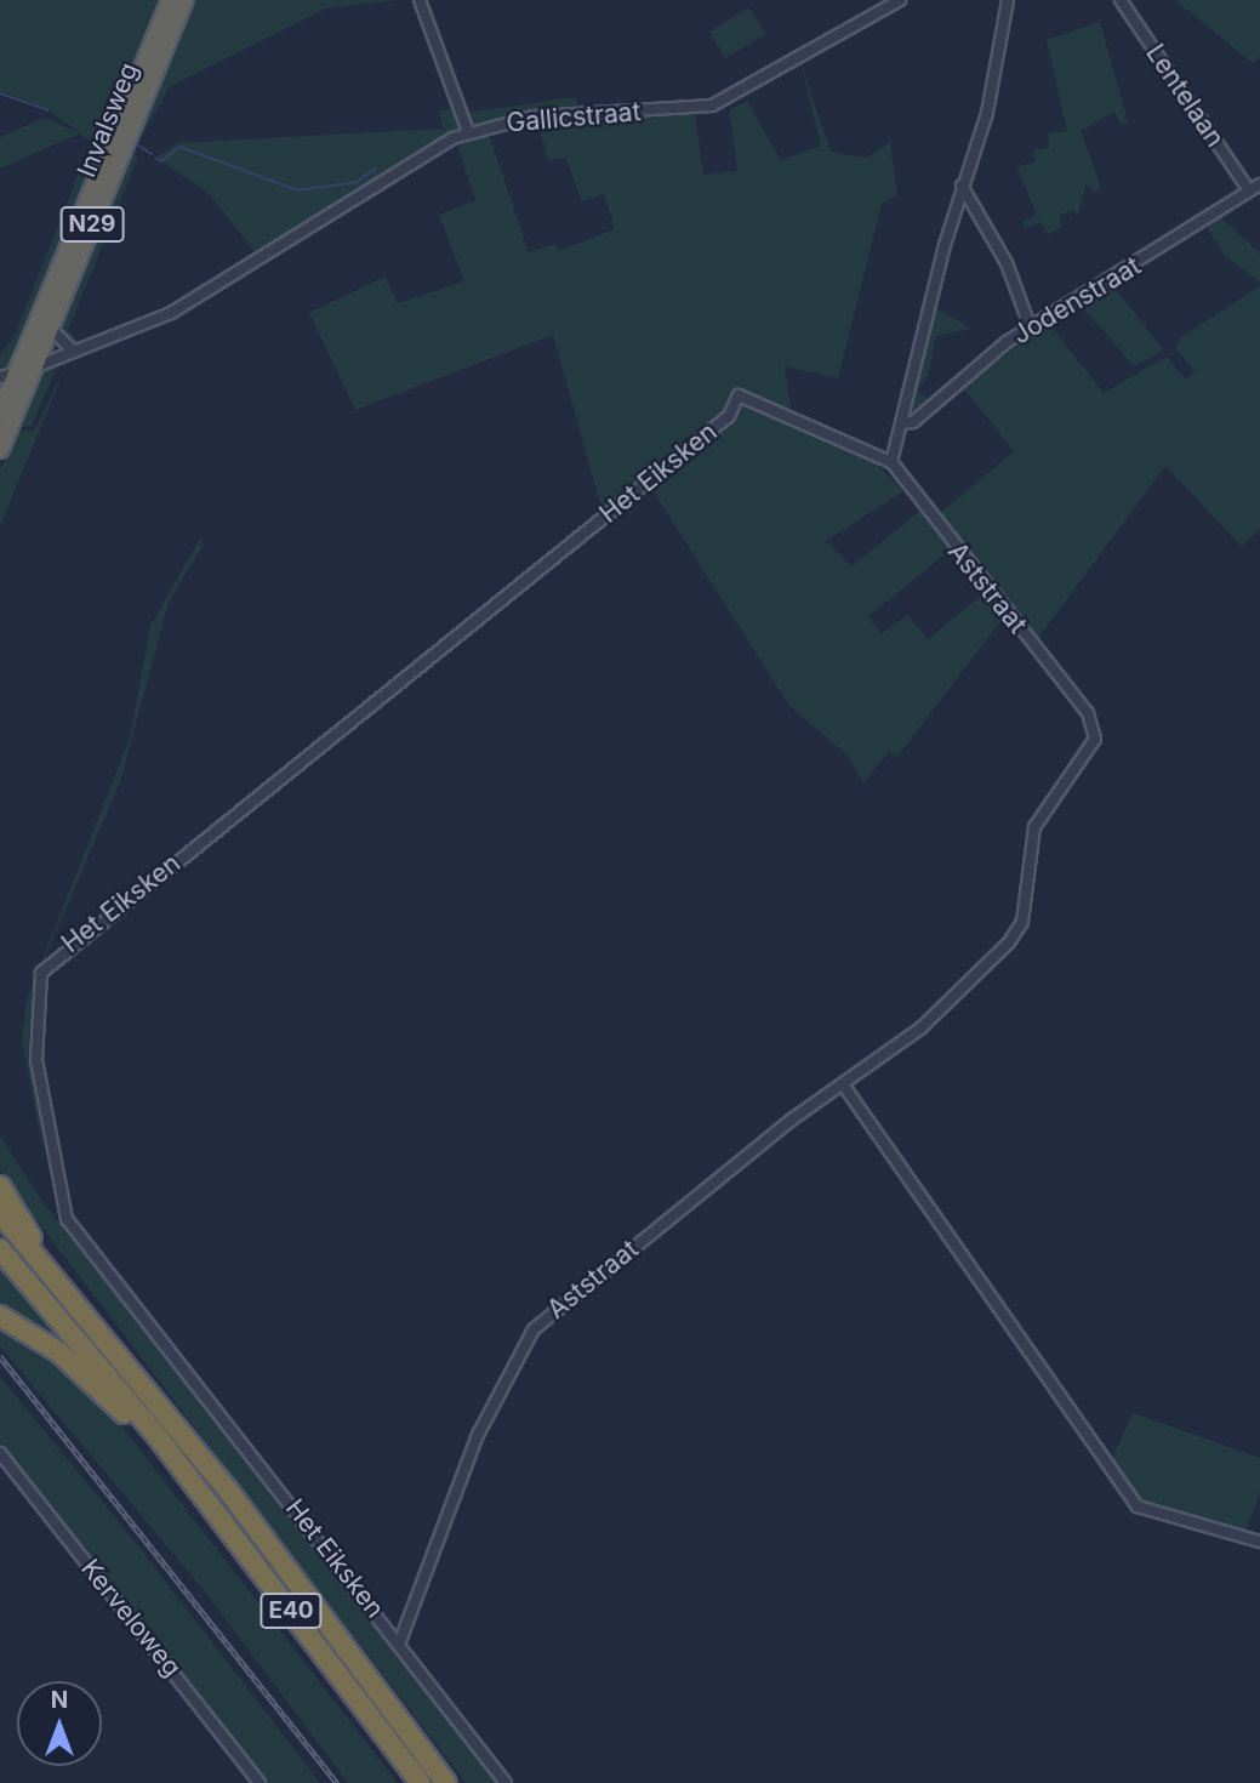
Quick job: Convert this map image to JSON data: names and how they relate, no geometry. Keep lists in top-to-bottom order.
{
  "streets": {
    "highway": ["Invalsweg", "N29", "E40"],
    "street": [
      "Lentelaan",
      "Gallicstraat",
      "Jodenstraat",
      "Het Eiksken",
      "Aststraat",
      "Kerveloweg"
    ]
  },
  "crossings": [
    ["Lentelaan", "Jodenstraat"],
    ["Gallicstraat", "Invalsweg"],
    ["Het Eiksken", "Aststraat"]
  ],
  "north": "top"
}
